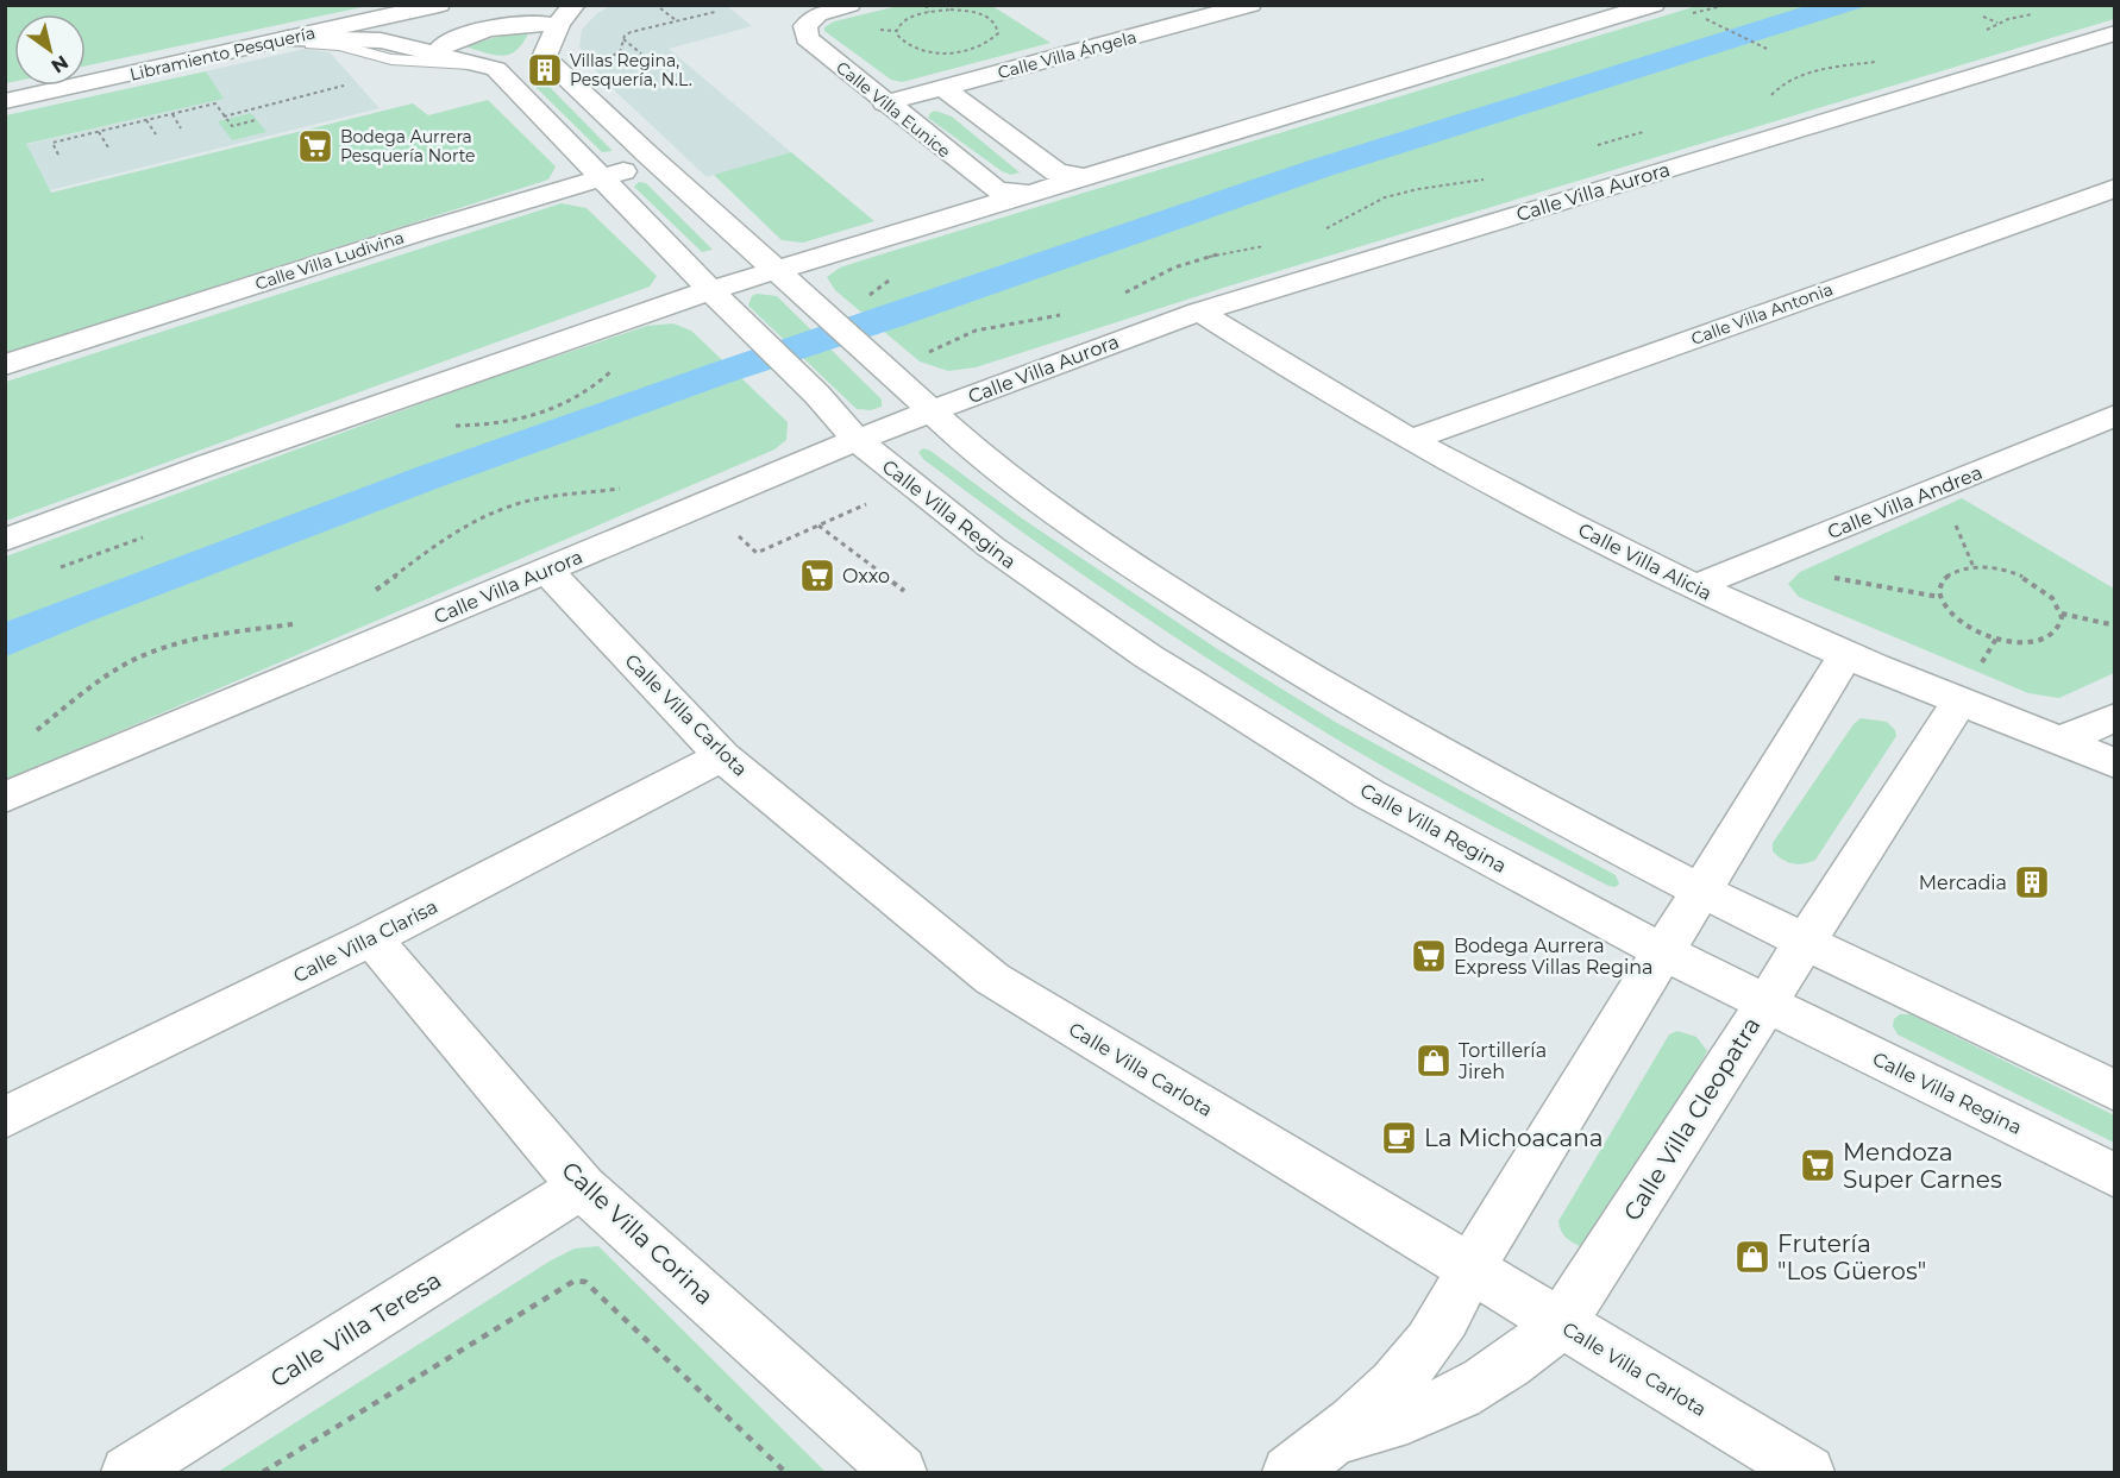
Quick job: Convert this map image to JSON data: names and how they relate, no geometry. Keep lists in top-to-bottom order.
{
  "streets": {
    "street": [
      "Libramiento Pesquería",
      "Calle Villa Ángela",
      "Calle Villa Eunice",
      "Calle Villa Aurora",
      "Calle Villa Ludivina",
      "Calle Villa Antonia",
      "Calle Villa Andrea",
      "Calle Villa Regina",
      "Calle Villa Alicia",
      "Calle Villa Carlota",
      "Calle Villa Clarisa",
      "Calle Villa Cleopatra",
      "Calle Villa Corina",
      "Calle Villa Teresa"
    ]
  },
  "crossings": [
    ["Calle Villa Ángela", "Calle Villa Eunice"],
    ["Calle Villa Aurora", "Calle Villa Regina"],
    ["Calle Villa Aurora", "Calle Villa Alicia"],
    ["Calle Villa Aurora", "Calle Villa Carlota"],
    ["Calle Villa Antonia", "Calle Villa Alicia"],
    ["Calle Villa Andrea", "Calle Villa Alicia"],
    ["Calle Villa Regina", "Calle Villa Cleopatra"],
    ["Calle Villa Alicia", "Calle Villa Cleopatra"],
    ["Calle Villa Carlota", "Calle Villa Clarisa"],
    ["Calle Villa Carlota", "Calle Villa Cleopatra"],
    ["Calle Villa Clarisa", "Calle Villa Corina"],
    ["Calle Villa Corina", "Calle Villa Teresa"]
  ],
  "places": {
    "building": ["Villas Regina, Pesquería, N.L.", "Mercadia"],
    "supermarket": [
      "Bodega Aurrera Pesquería Norte",
      "Oxxo",
      "Bodega Aurrera Express Villas Regina",
      "Mendoza Super Carnes"
    ],
    "shop": ["Tortillería Jireh", "Frutería \"Los Güeros\""],
    "cafe": ["La Michoacana"]
  },
  "north": "bottom right"
}
